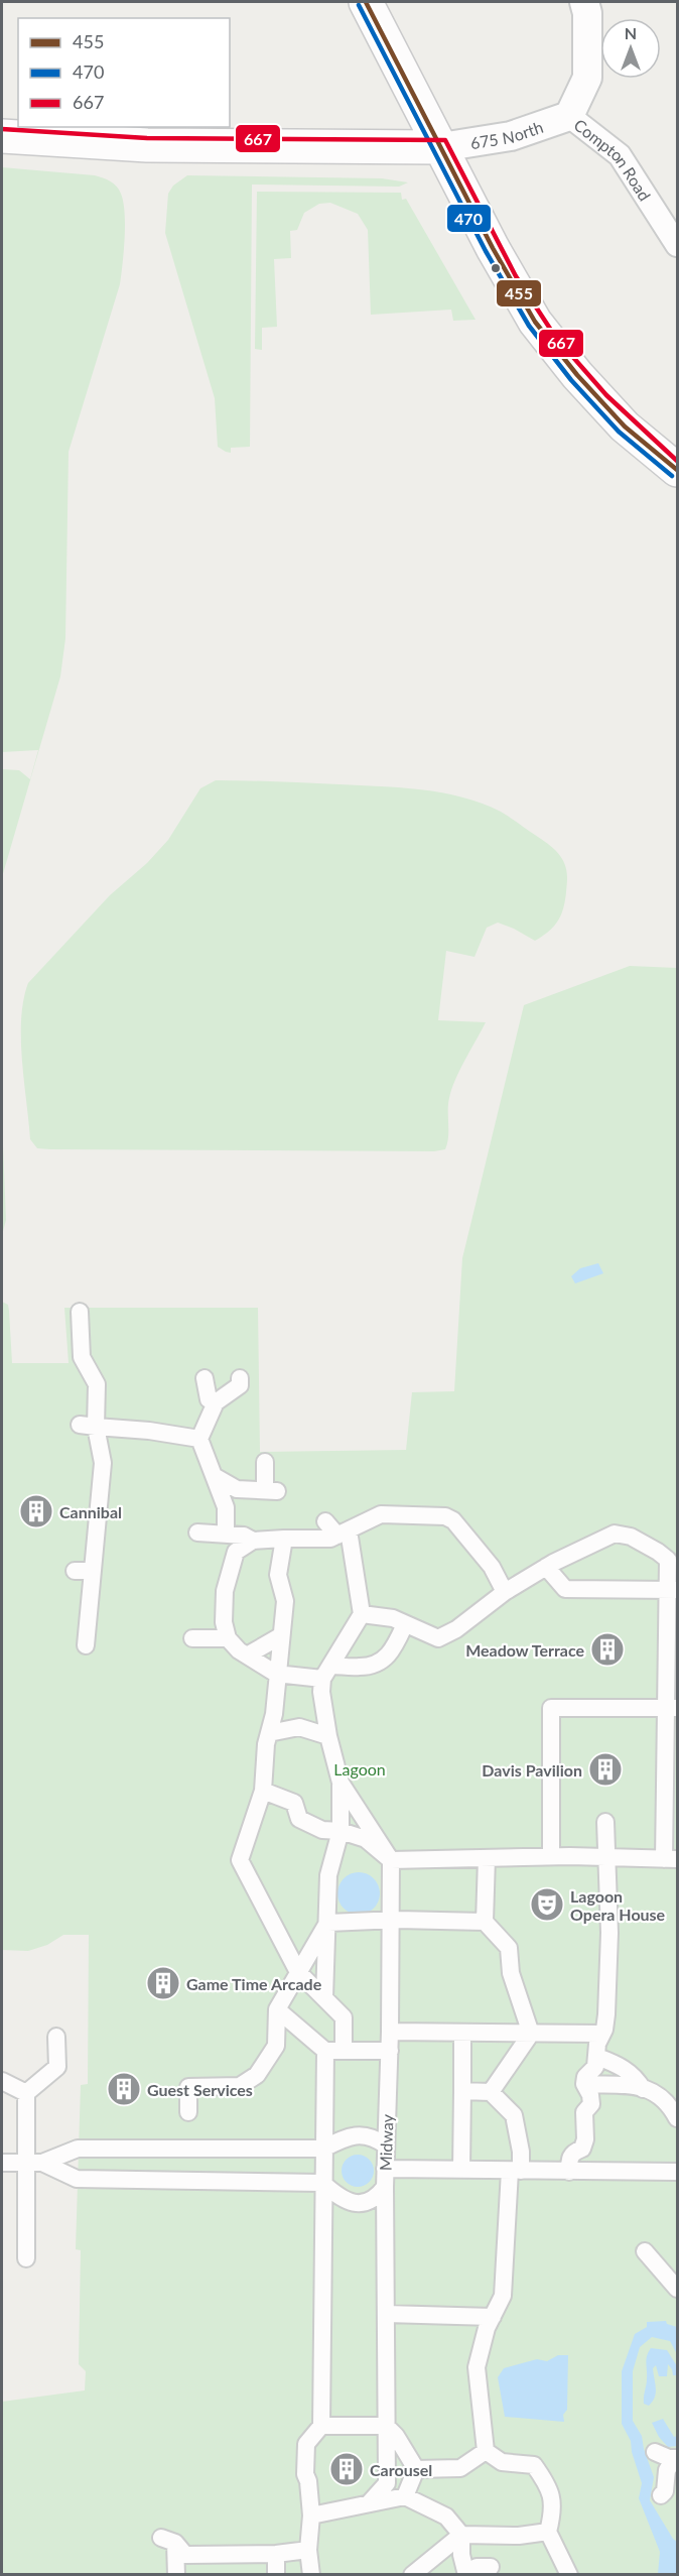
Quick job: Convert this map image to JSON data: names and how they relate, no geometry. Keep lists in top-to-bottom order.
{
  "streets": {
    "street": ["675 North", "Compton Road", "Midway"]
  },
  "crossings": [
    ["675 North", "Compton Road"]
  ],
  "parks": ["Lagoon"],
  "places": {
    "building": [
      "Cannibal",
      "Meadow Terrace",
      "Davis Pavilion",
      "Game Time Arcade",
      "Guest Services",
      "Carousel"
    ],
    "theatre": ["Lagoon Opera House"]
  },
  "lines": ["transit line 455", "transit line 470", "transit line 667"],
  "legend": ["455", "470", "667"],
  "north": "top"
}
